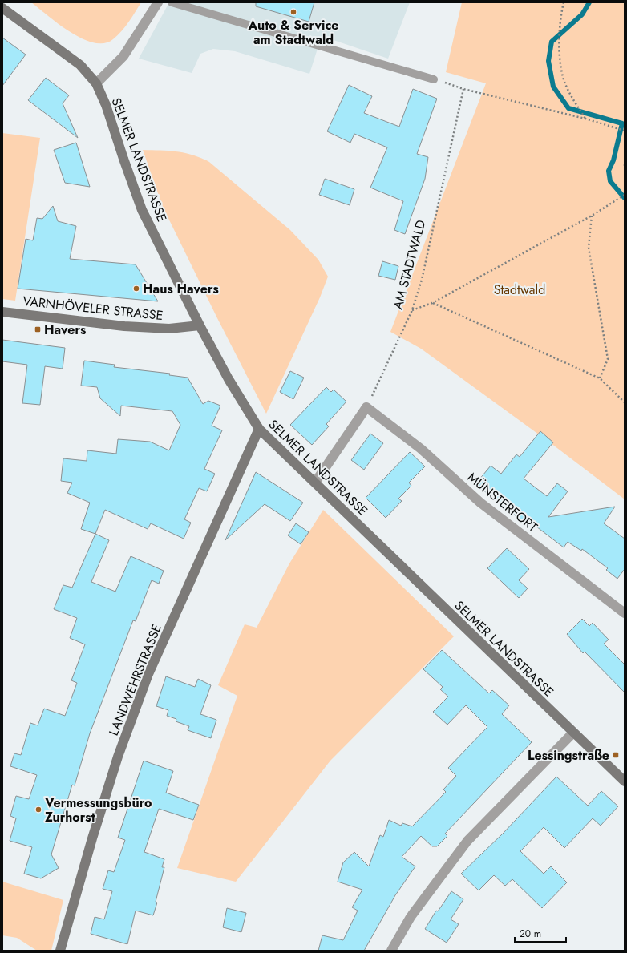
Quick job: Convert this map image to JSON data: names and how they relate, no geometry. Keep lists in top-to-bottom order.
{
  "streets": {
    "main road": ["SELMER LANDSTRASSE", "VARNHÖVELER STRASSE", "LANDWEHRSTRASSE"],
    "street": ["MÜNSTERFORT"],
    "path": ["AM STADTWALD"]
  },
  "crossings": [
    ["SELMER LANDSTRASSE", "VARNHÖVELER STRASSE"],
    ["SELMER LANDSTRASSE", "LANDWEHRSTRASSE"],
    ["AM STADTWALD", "MÜNSTERFORT"]
  ],
  "parks": ["Stadtwald"],
  "places": {
    "other": ["Auto & Service am Stadtwald", "Haus Havers", "Vermessungsbüro Zurhorst"],
    "transit": ["Havers", "Lessingstraße"]
  },
  "scale_bar": "20 m"
}
